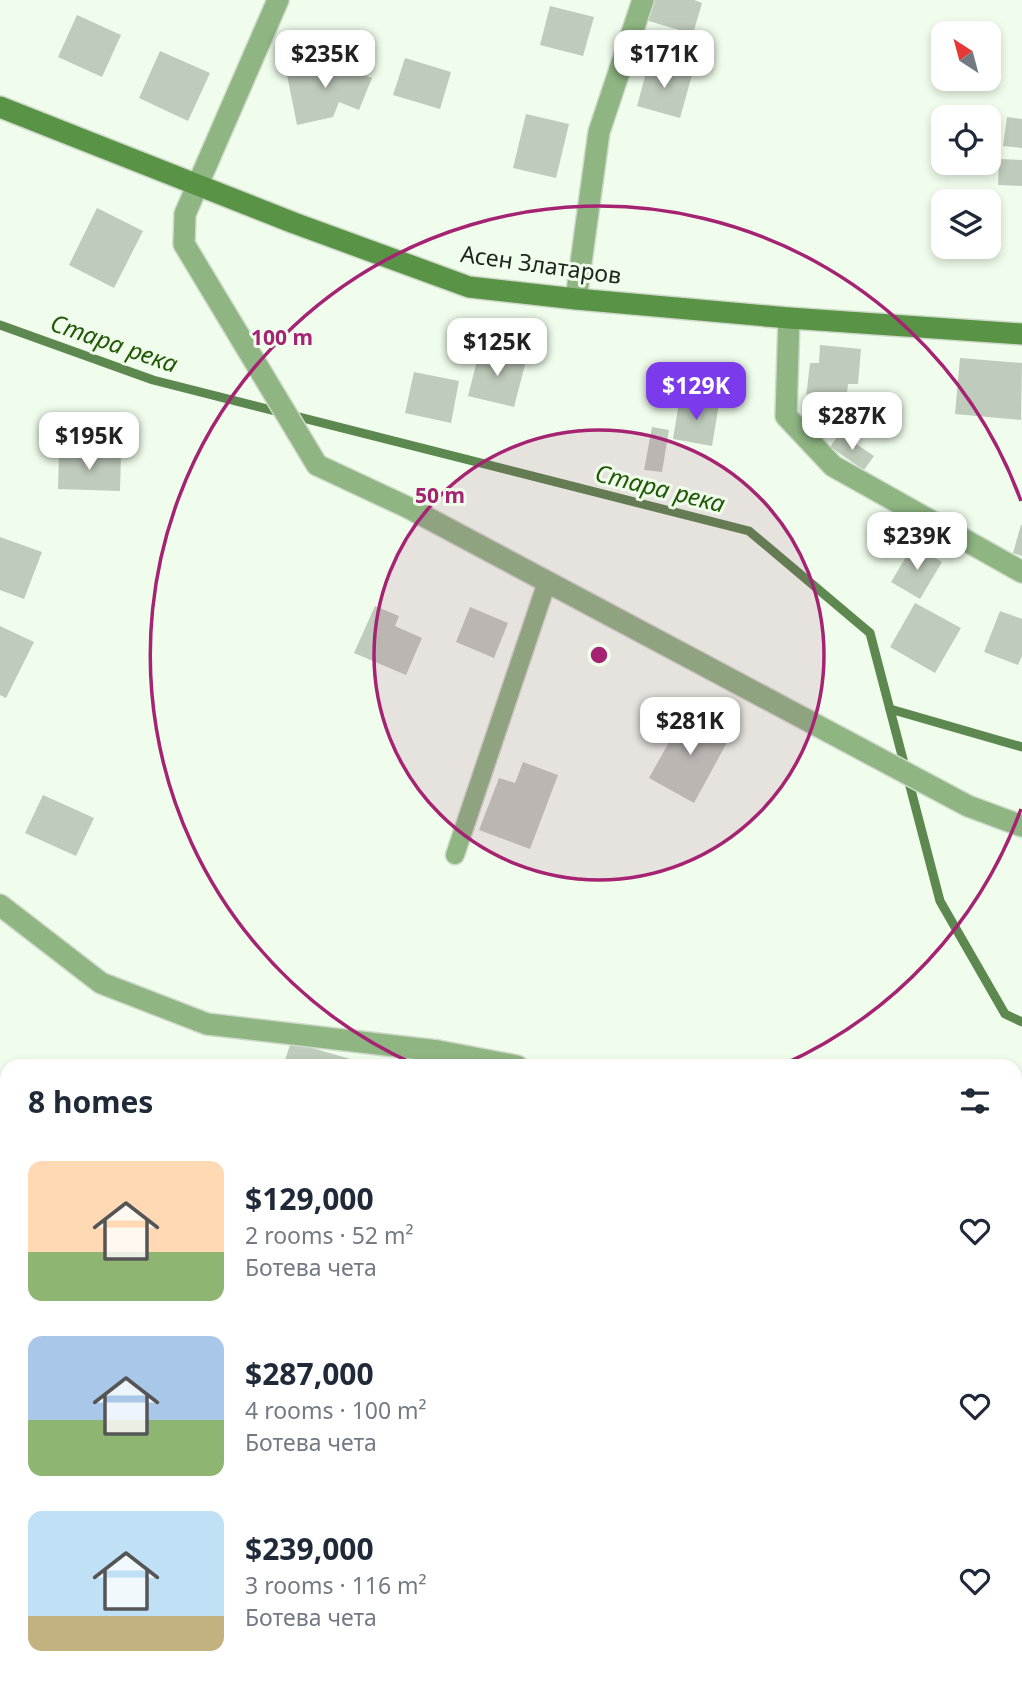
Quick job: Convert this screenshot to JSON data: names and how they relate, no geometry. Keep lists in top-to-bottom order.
{
  "streets": {
    "street": ["Асен Златаров"]
  },
  "water": ["Стара река"],
  "north": "top left",
  "page": {
    "price": [
      "$235K",
      "$171K",
      "$125K",
      "$129K",
      "$287K",
      "$195K",
      "$239K",
      "$281K"
    ],
    "heading": "8 homes",
    "list": [
      {
        "name": "$129,000",
        "note": "2 rooms · 52 m² · Ботева чета"
      },
      {
        "name": "$287,000",
        "note": "4 rooms · 100 m² · Ботева чета"
      },
      {
        "name": "$239,000",
        "note": "3 rooms · 116 m² · Ботева чета"
      }
    ]
  },
  "rings": ["100 m", "50 m"]
}
